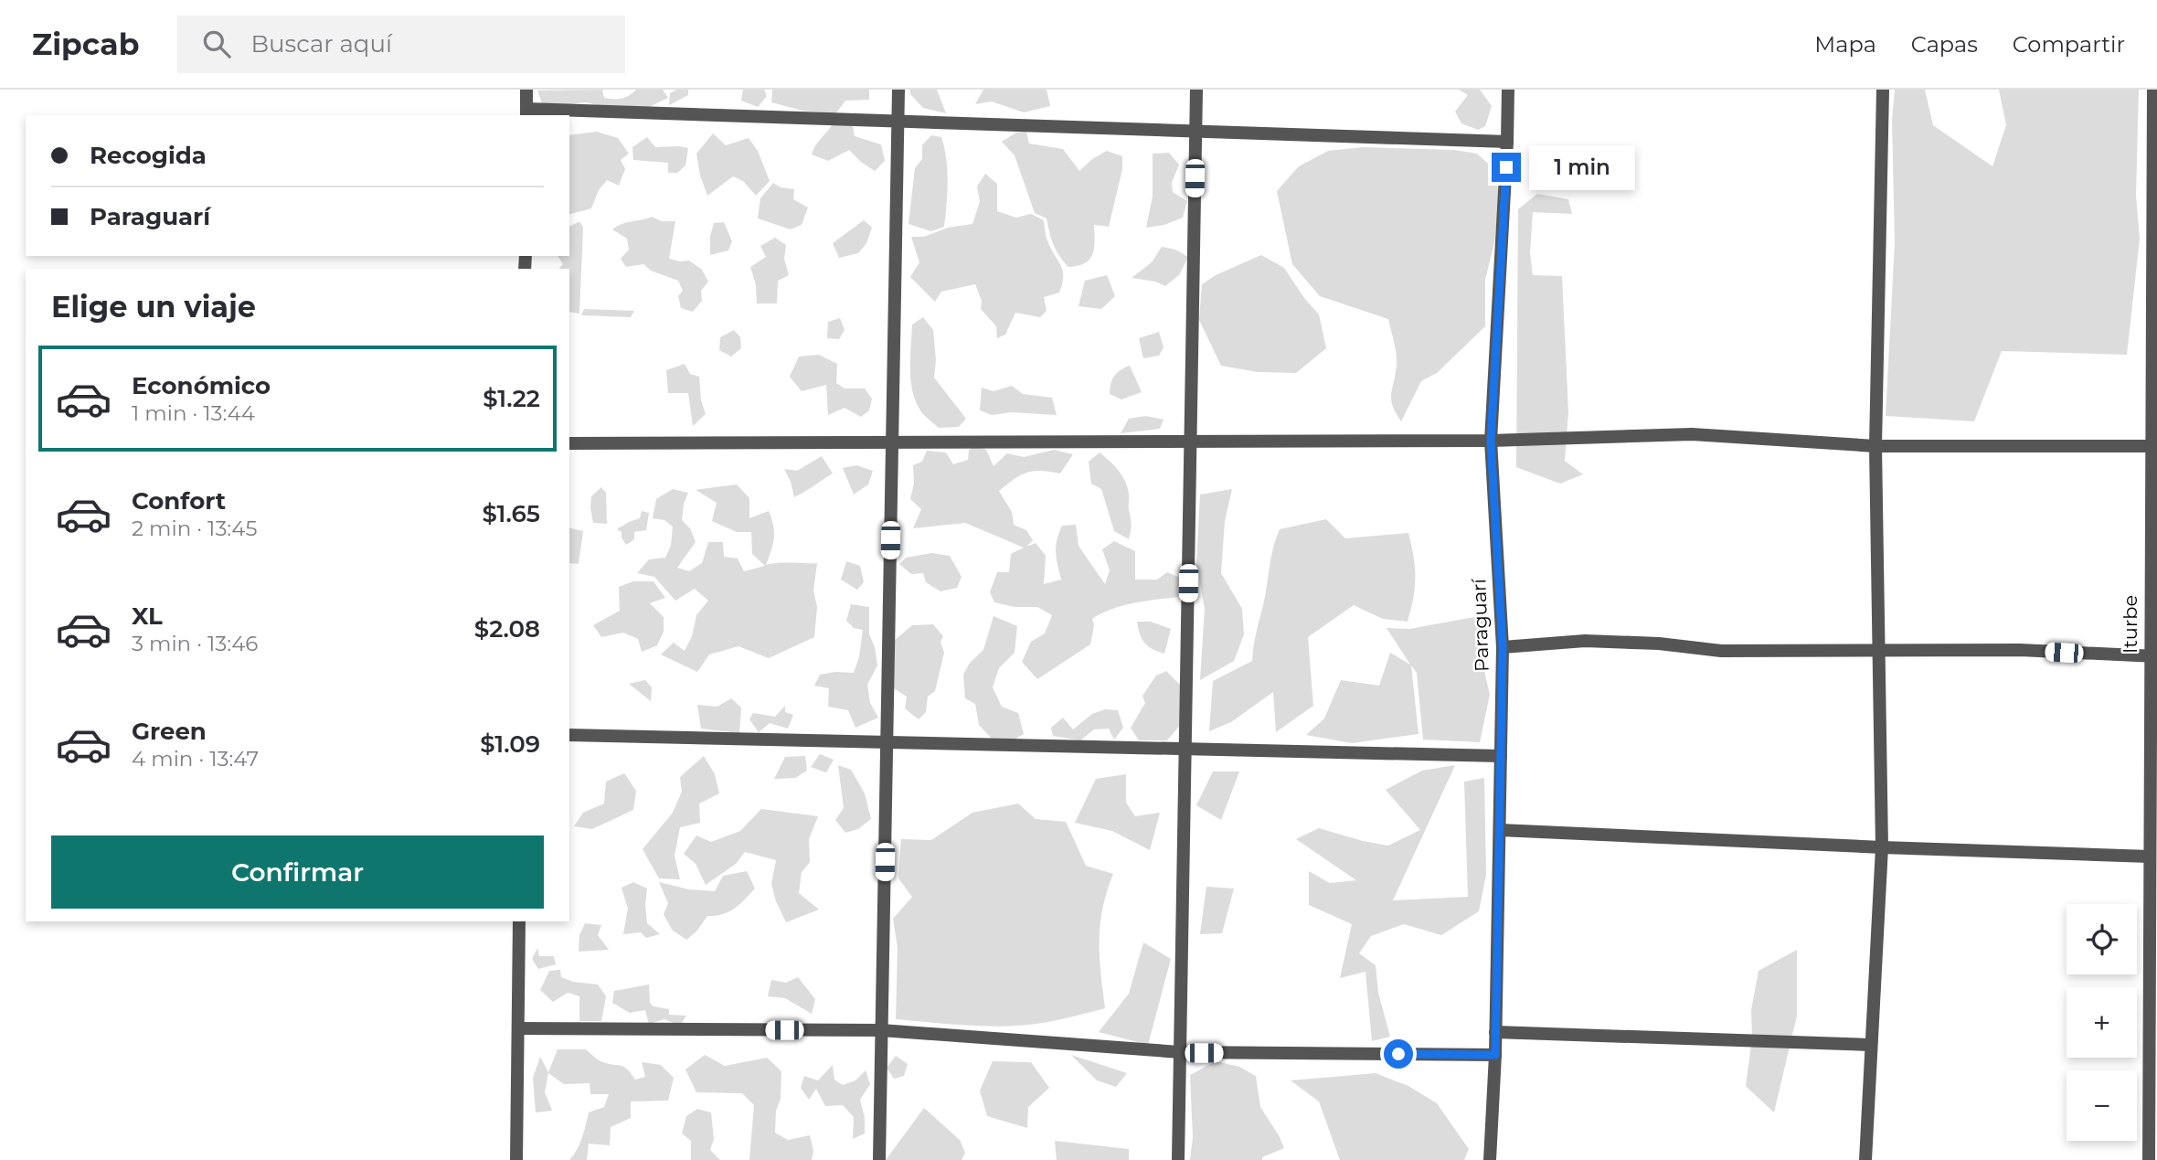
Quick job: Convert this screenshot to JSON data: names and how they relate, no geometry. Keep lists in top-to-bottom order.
{
  "streets": {
    "street": ["Iturbe", "Paraguarí"]
  },
  "page": {
    "header": "Zipcab",
    "search": "Buscar aquí",
    "nav": ["Mapa", "Capas", "Compartir"],
    "banner": ["Recogida", "Paraguarí"],
    "bubble": "1 min",
    "heading": "Elige un viaje",
    "list": [
      {
        "name": "Económico",
        "note": "1 min · 13:44",
        "value": "$1.22"
      },
      {
        "name": "Confort",
        "note": "2 min · 13:45",
        "value": "$1.65"
      },
      {
        "name": "XL",
        "note": "3 min · 13:46",
        "value": "$2.08"
      },
      {
        "name": "Green",
        "note": "4 min · 13:47",
        "value": "$1.09"
      }
    ],
    "buttons": "Confirmar",
    "map_buttons": ["+", "−"]
  }
}
